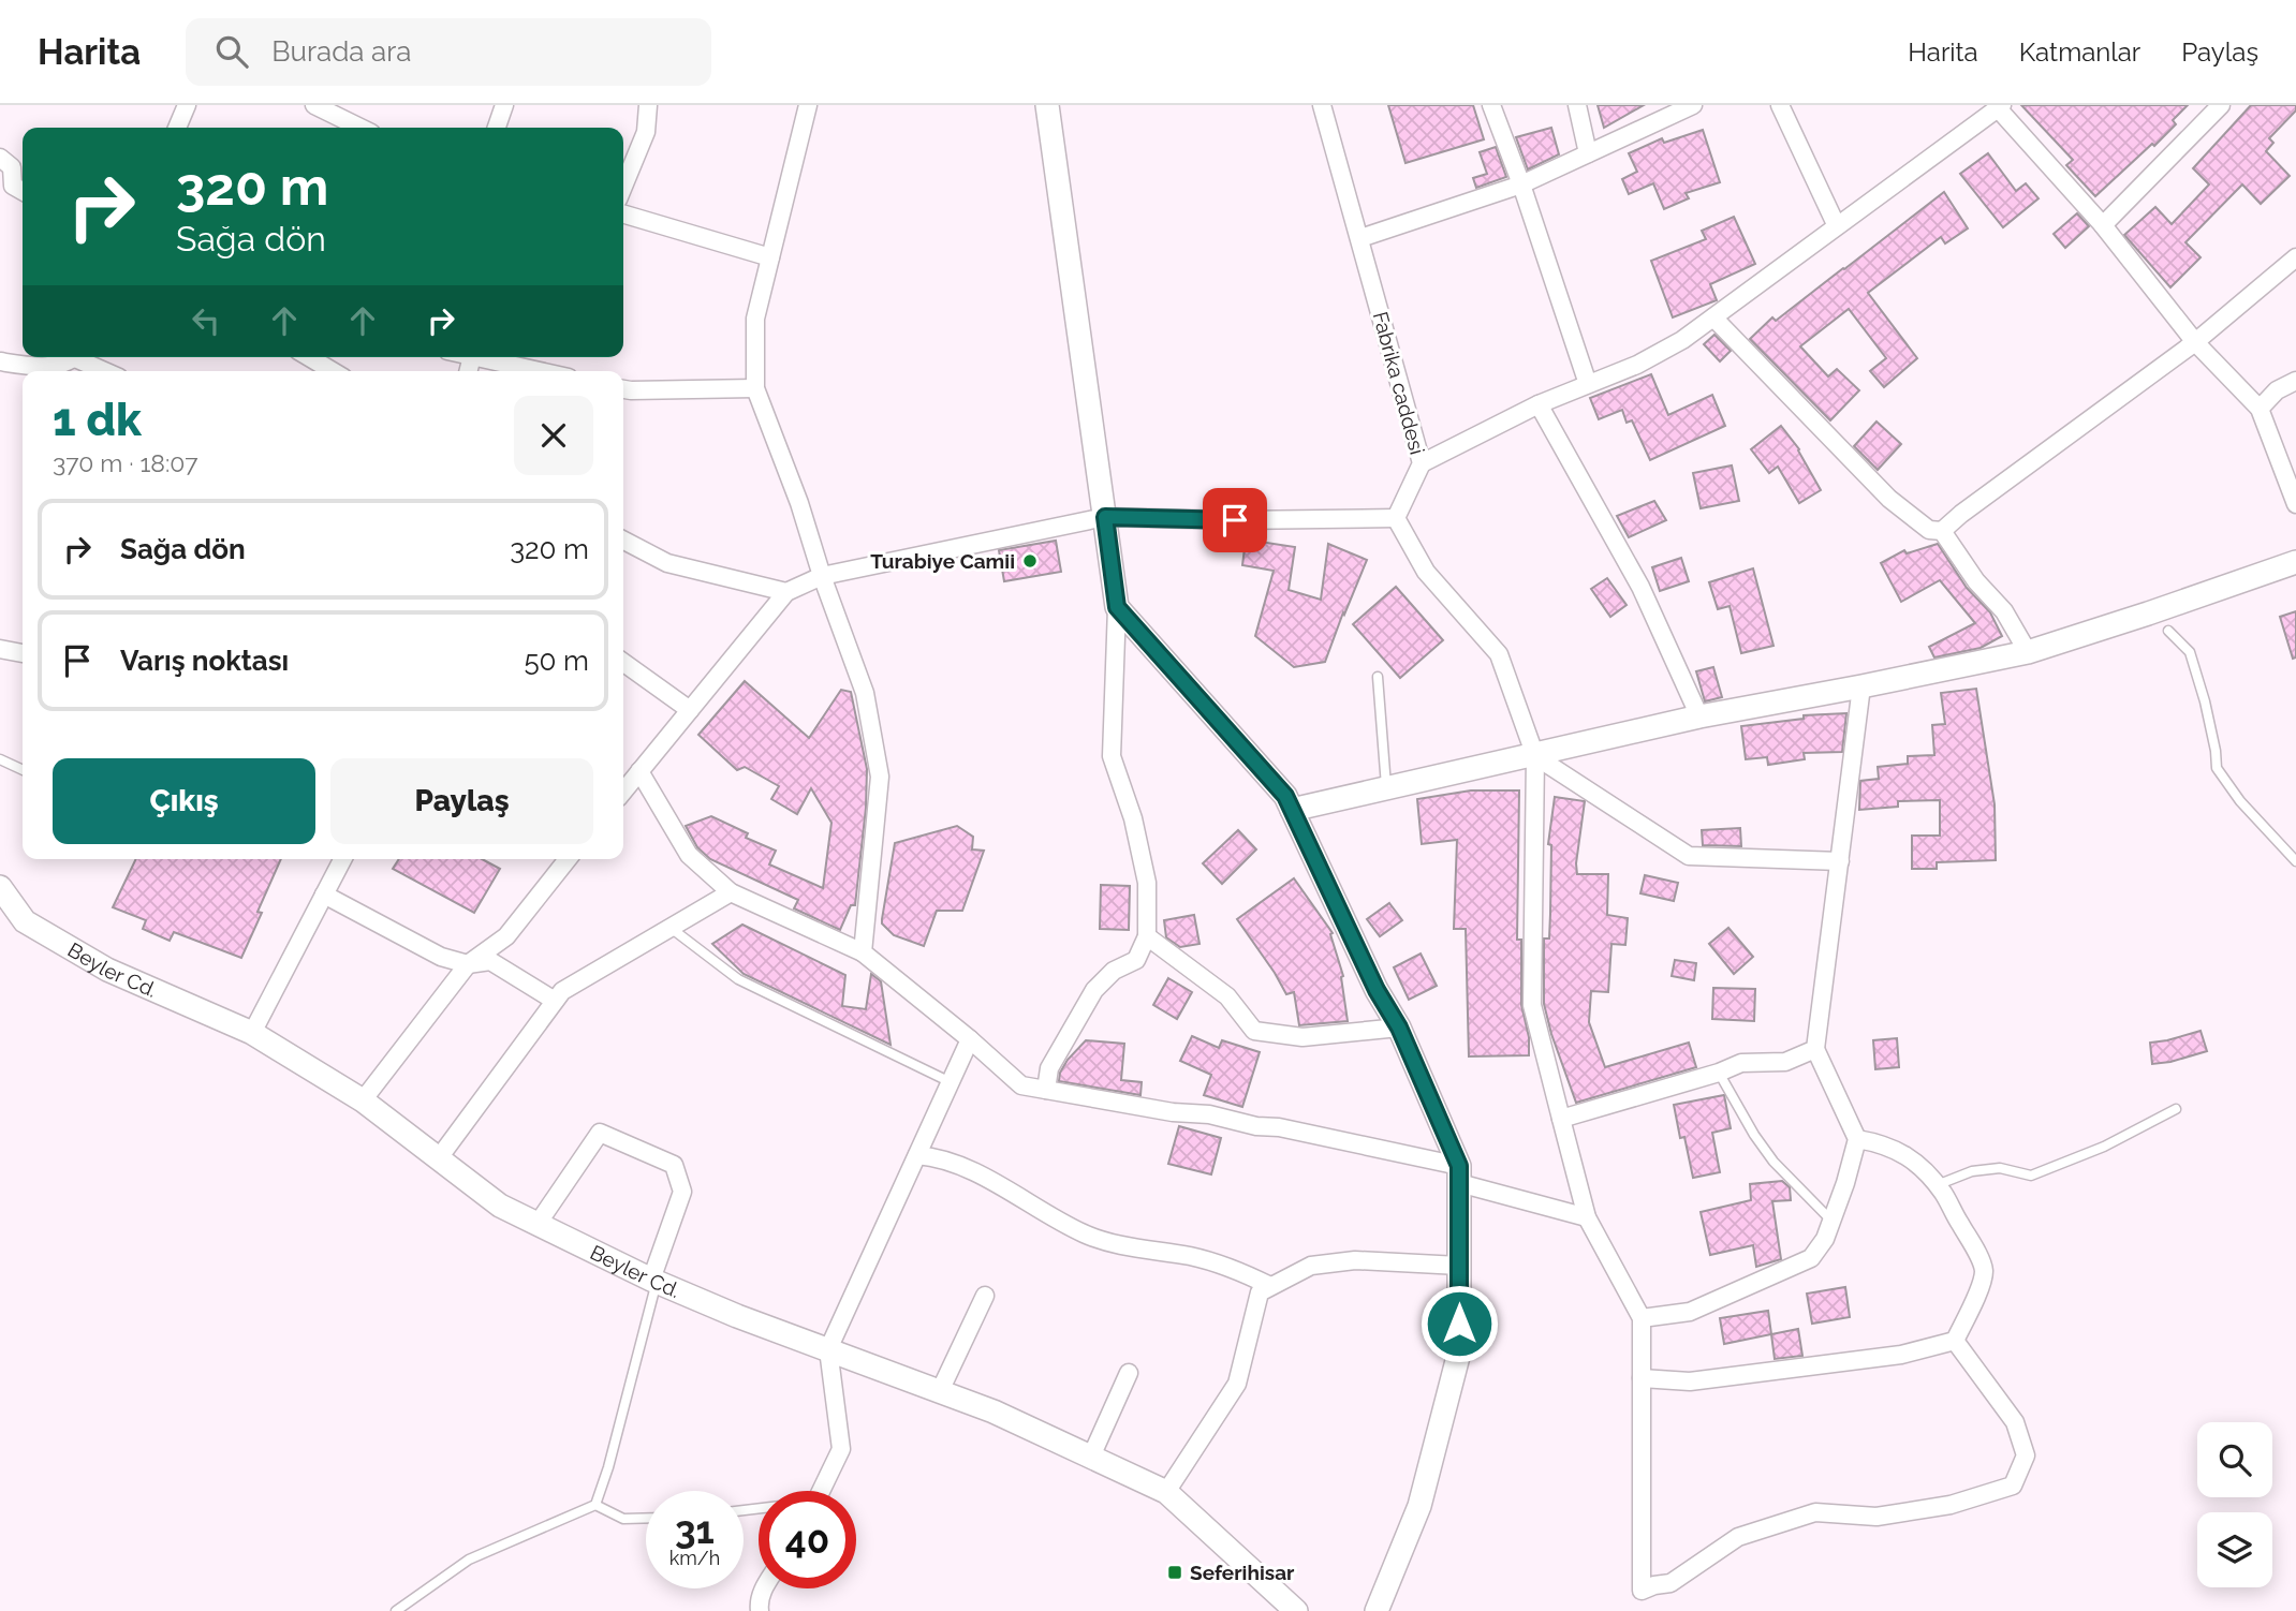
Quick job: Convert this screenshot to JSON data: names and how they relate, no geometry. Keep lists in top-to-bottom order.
{
  "streets": {
    "street": ["Fabrika caddesi", "Beyler Cd."]
  },
  "places": {
    "other": ["Turabiye Camii"],
    "transit": ["Seferihisar"]
  },
  "page": {
    "header": "Harita",
    "search": "Burada ara",
    "nav": ["Harita", "Katmanlar", "Paylaş"],
    "turn": ["320 m", "Sağa dön"],
    "heading": ["1 dk", "370 m · 18:07"],
    "list": [
      {
        "name": "Sağa dön",
        "value": "320 m"
      },
      {
        "name": "Varış noktası",
        "value": "50 m"
      }
    ],
    "buttons": ["Çıkış", "Paylaş"],
    "speed": "31 km/h",
    "limit": "40"
  }
}
